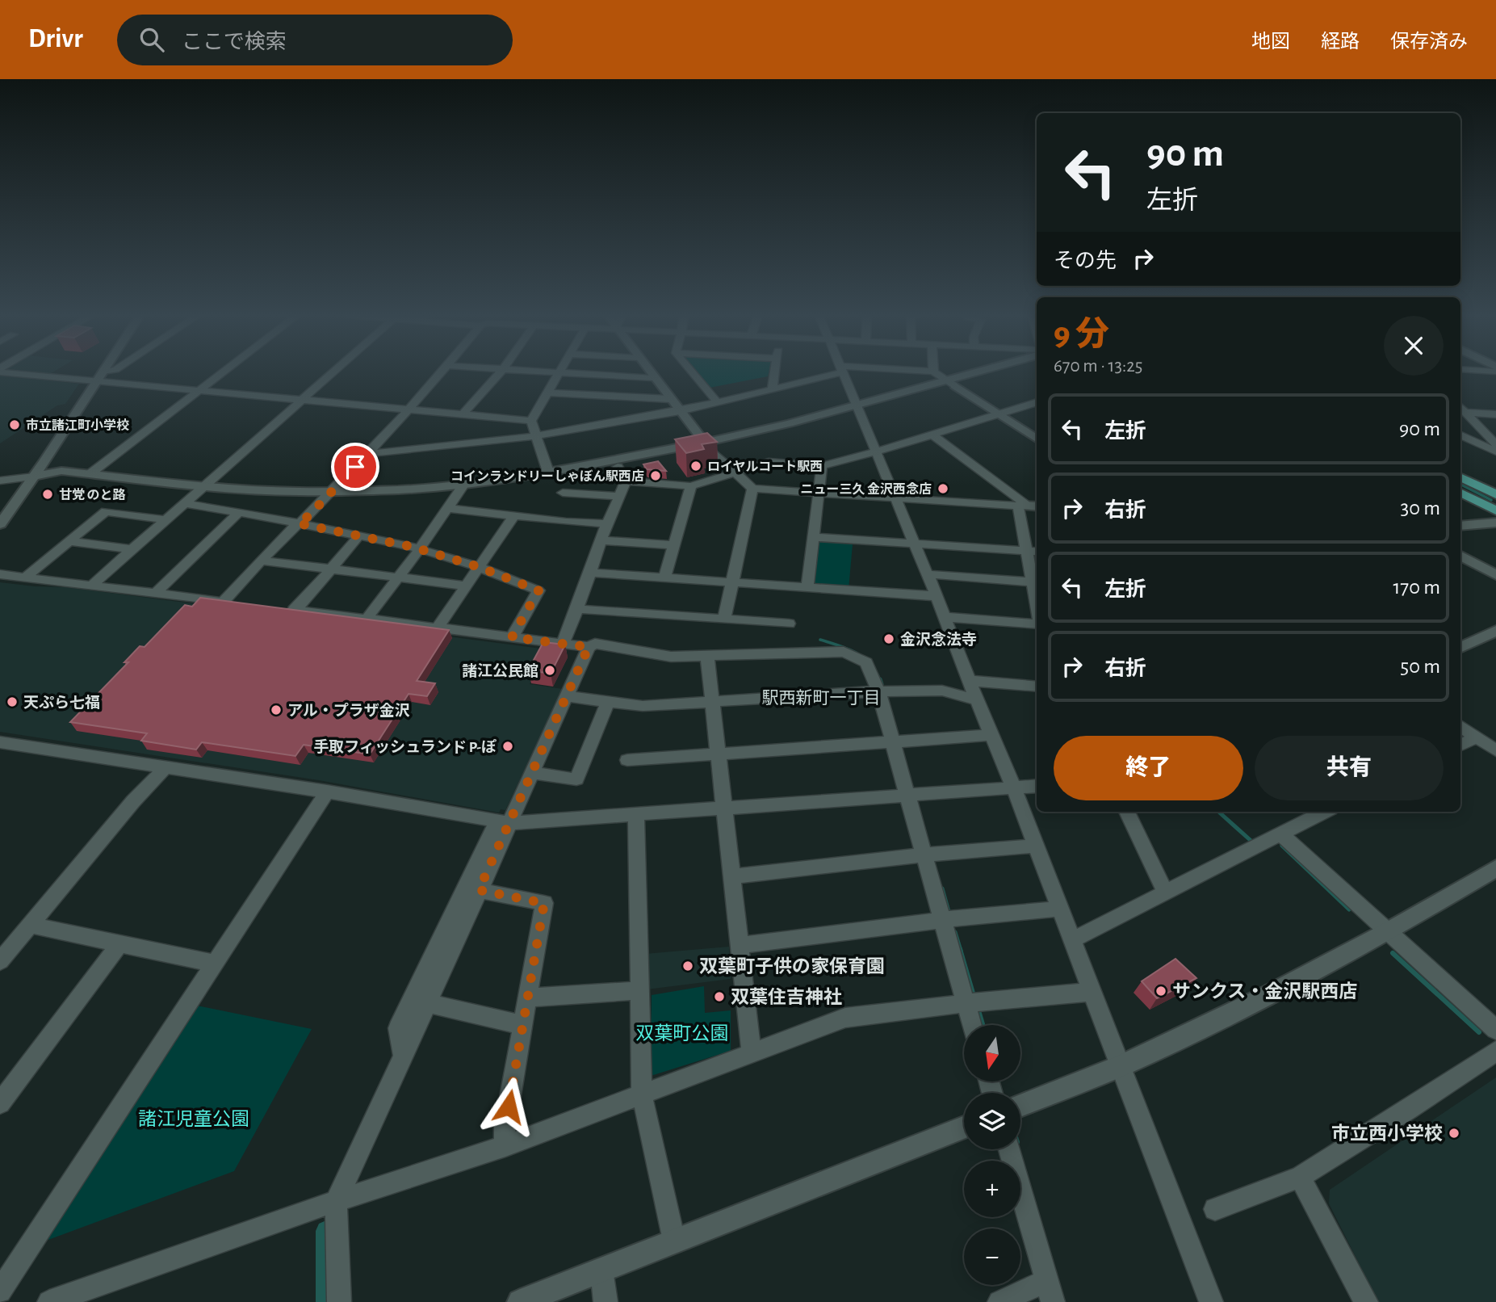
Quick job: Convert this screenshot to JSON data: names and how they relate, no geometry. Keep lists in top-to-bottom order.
{
  "districts": ["駅西新町一丁目"],
  "parks": ["双葉町公園", "諸江児童公園"],
  "places": [
    "市立諸江町小学校",
    "ロイヤルコート駅西",
    "コインランドリーしゃぼん駅西店",
    "ニュー三久 金沢西念店",
    "甘党 のと路",
    "金沢念法寺",
    "諸江公民館",
    "天ぷら七福",
    "アル・プラザ金沢",
    "手取フィッシュランド P-ぽ",
    "双葉町子供の家保育園",
    "サンクス・金沢駅西店",
    "双葉住吉神社",
    "市立西小学校"
  ],
  "north": "bottom",
  "page": {
    "header": "Drivr",
    "search": "ここで検索",
    "nav": ["地図", "経路", "保存済み"],
    "turn": ["90 m", "左折"],
    "then": "その先",
    "heading": ["9 分", "670 m · 13:25"],
    "list": [
      {
        "name": "左折",
        "value": "90 m"
      },
      {
        "name": "右折",
        "value": "30 m"
      },
      {
        "name": "左折",
        "value": "170 m"
      },
      {
        "name": "右折",
        "value": "50 m"
      }
    ],
    "buttons": ["終了", "共有"],
    "map_buttons": ["+", "−"]
  }
}
